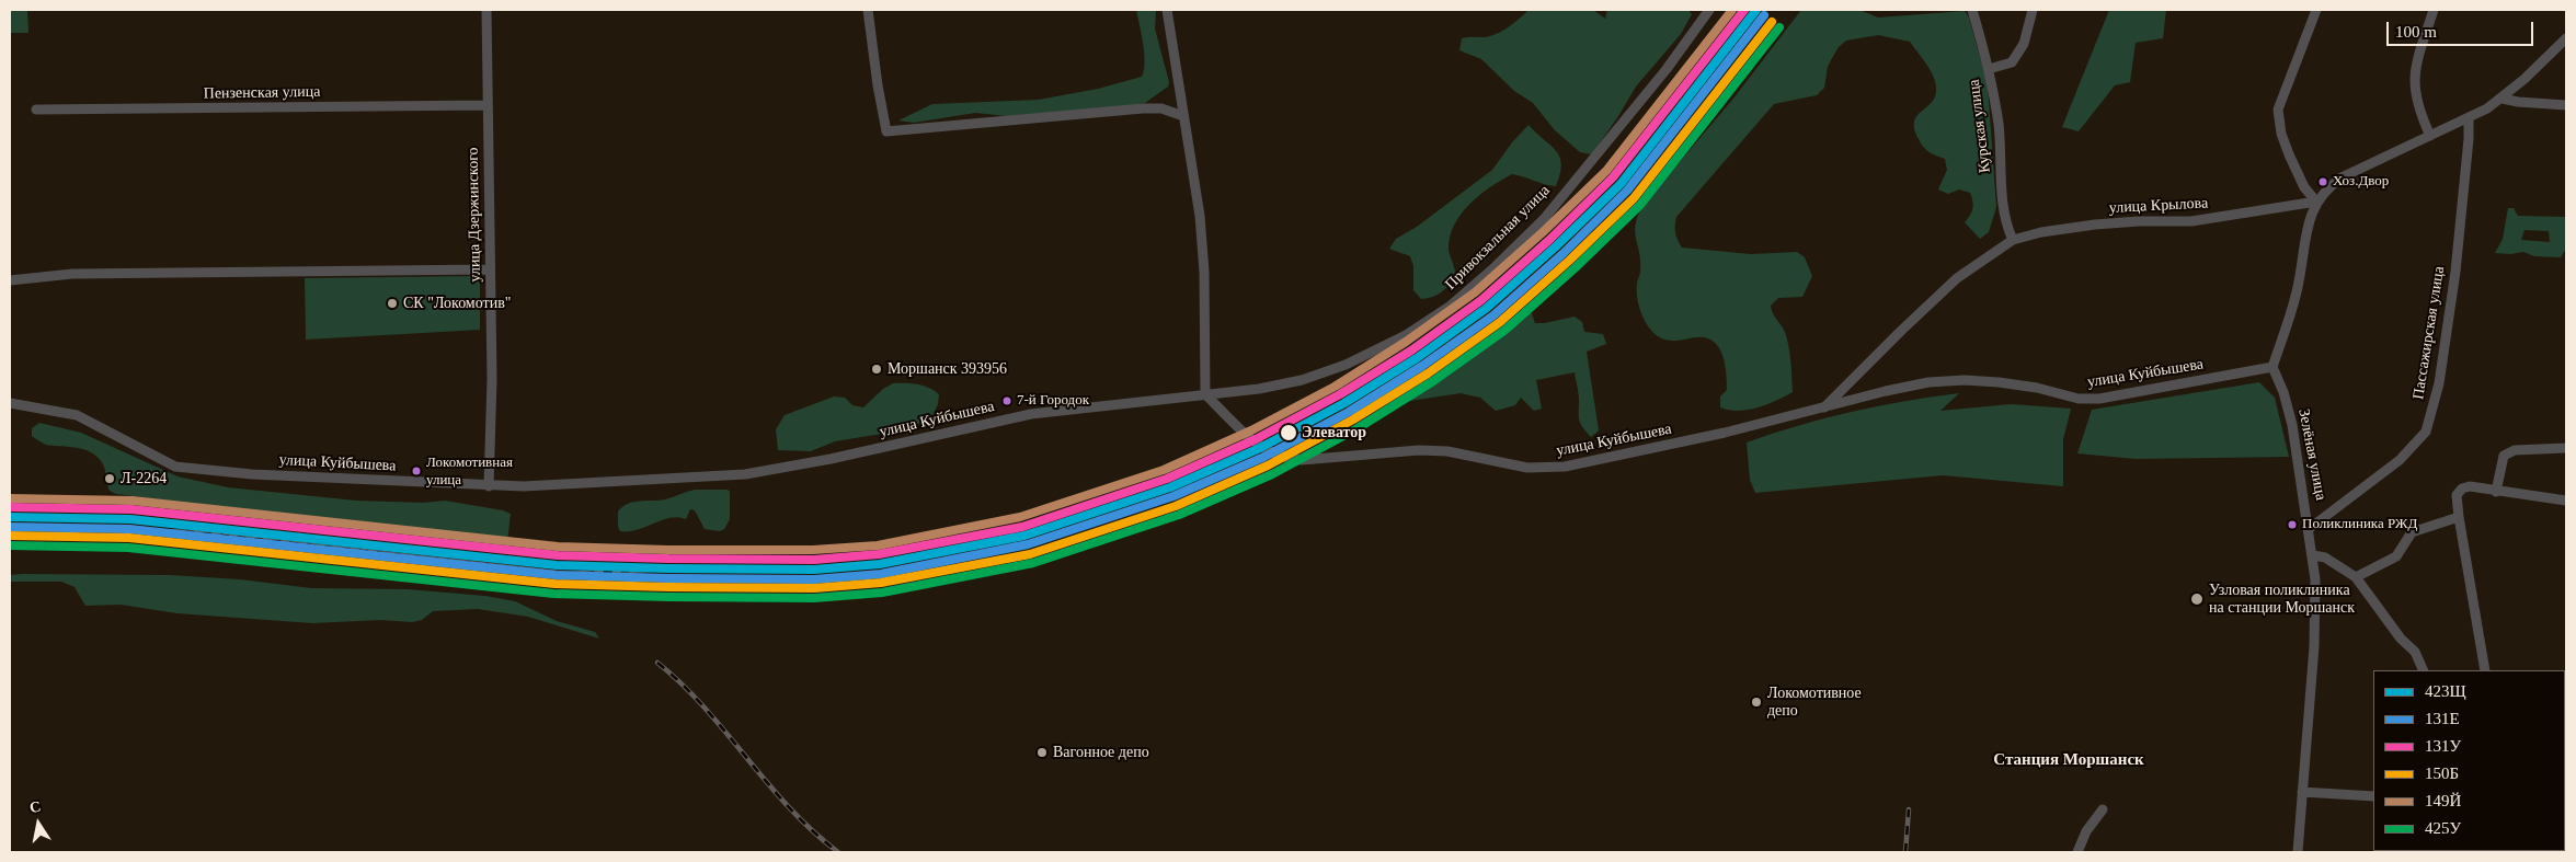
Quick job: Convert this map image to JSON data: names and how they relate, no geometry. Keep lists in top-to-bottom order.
{
  "streets": {
    "street": [
      "Пензенская улица",
      "Курская улица",
      "улица Крылова",
      "улица Дзержинского",
      "Привокзальная улица",
      "Пассажирская улица",
      "улица Куйбышева",
      "Зелёная улица"
    ]
  },
  "crossings": [
    ["Пензенская улица", "улица Дзержинского"],
    ["Курская улица", "улица Крылова"],
    ["улица Крылова", "улица Куйбышева"],
    ["улица Дзержинского", "улица Куйбышева"],
    ["Привокзальная улица", "улица Куйбышева"],
    ["Пассажирская улица", "Зелёная улица"],
    ["улица Куйбышева", "Зелёная улица"]
  ],
  "districts": ["Станция Моршанск"],
  "places": [
    "Хоз.Двор",
    "СК \"Локомотив\"",
    "Моршанск 393956",
    "7-й Городок",
    "Элеватор",
    "Локомотивная улица",
    "Л-2264",
    "Поликлиника РЖД",
    "Узловая поликлиника на станции Моршанск",
    "Локомотивное депо",
    "Вагонное депо"
  ],
  "lines": [
    "transit line 423Щ",
    "transit line 131У",
    "transit line 149Й",
    "transit line 131Е",
    "transit line 150Б",
    "transit line 425У"
  ],
  "legend": [
    "423Щ",
    "131Е",
    "131У",
    "150Б",
    "149Й",
    "425У"
  ],
  "scale_bar": "100 m",
  "north": "top"
}
